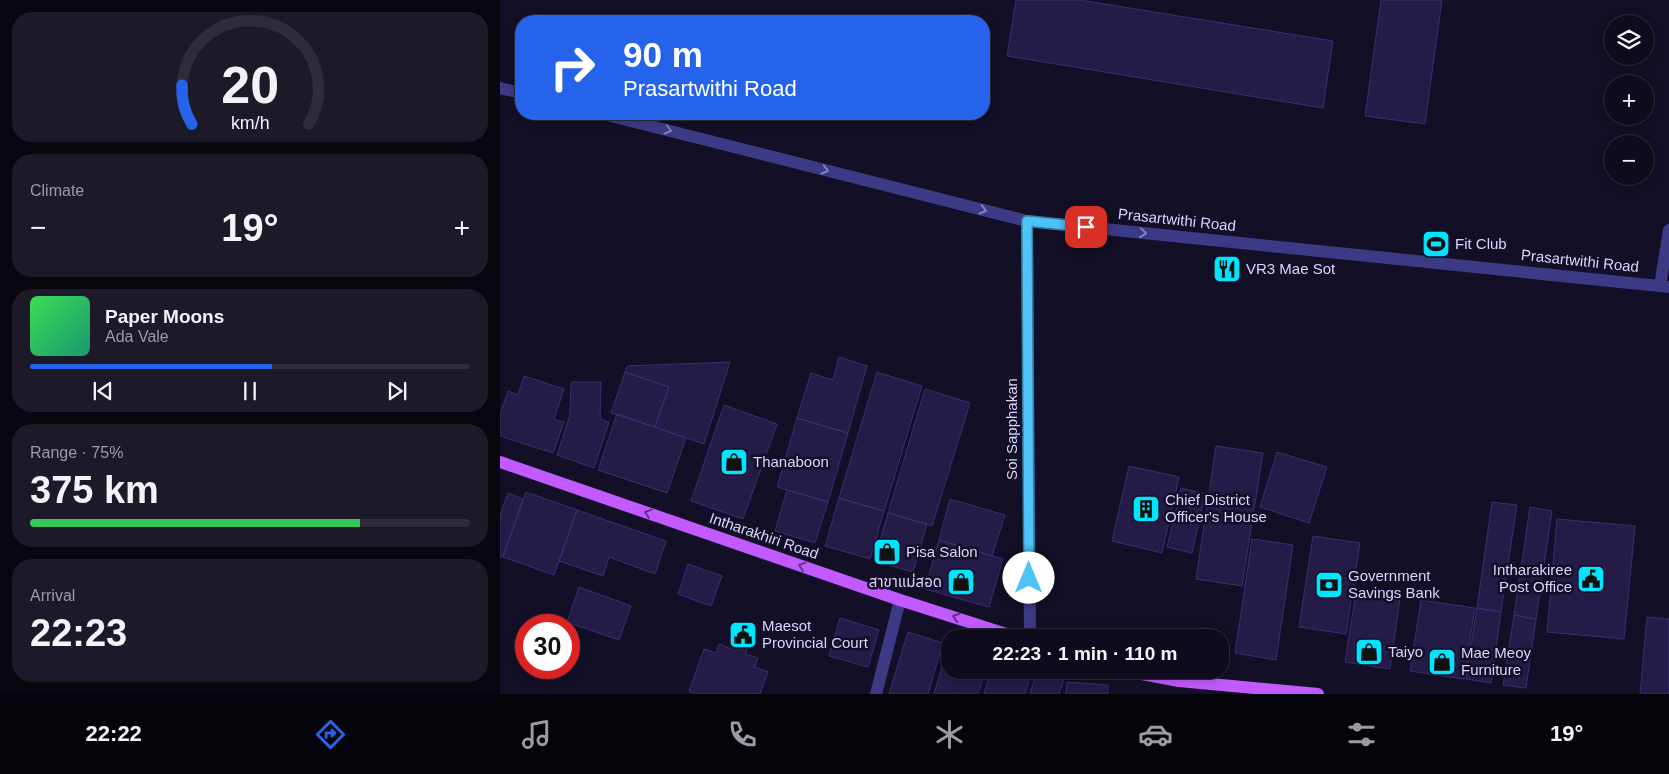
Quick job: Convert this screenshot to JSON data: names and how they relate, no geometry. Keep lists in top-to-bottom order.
{
  "streets": {
    "main road": ["Intharakhiri Road"],
    "street": ["Prasartwithi Road", "Soi Sapphakan"]
  },
  "crossings": [
    ["Prasartwithi Road", "Soi Sapphakan"]
  ],
  "one_way": ["Prasartwithi Road", "Intharakhiri Road"],
  "places": {
    "sports": ["Fit Club"],
    "restaurant": ["VR3 Mae Sot"],
    "shop": [
      "Thanaboon",
      "Pisa Salon",
      "สาขาแม่สอด",
      "Taiyo",
      "Mae Meoy Furniture"
    ],
    "building": ["Chief District Officer's House"],
    "public building": ["Intharakiree Post Office", "Maesot Provincial Court"],
    "bank": ["Government Savings Bank"]
  },
  "page": {
    "map_buttons": ["+", "−"],
    "turn": ["90 m", "Prasartwithi Road"],
    "tile": [
      "Climate",
      ["Range · 75%", "375 km"],
      ["Arrival", "22:23"]
    ],
    "heat": ["−", "19°", "+"],
    "song": ["Paper Moons", "Ada Vale"],
    "limit": "30",
    "trip": "22:23 · 1 min · 110 m",
    "tabs": ["22:22", "19°"],
    "gauge": ["20", "km/h"]
  }
}
